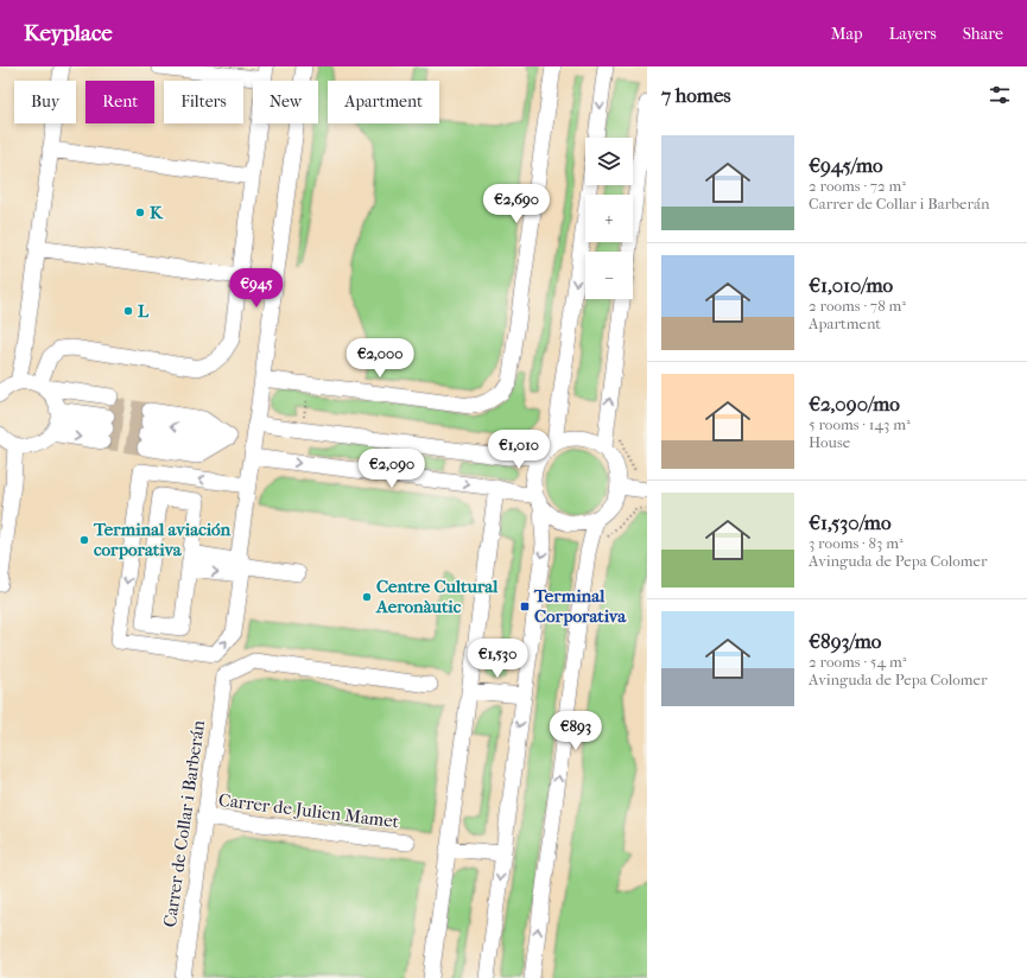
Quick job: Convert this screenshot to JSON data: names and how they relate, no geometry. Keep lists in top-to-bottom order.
{
  "streets": {
    "street": ["Carrer de Julien Mamet", "Carrer de Collar i Barberán"]
  },
  "crossings": [
    ["Carrer de Julien Mamet", "Carrer de Collar i Barberán"]
  ],
  "places": {
    "other": [
      "K",
      "L",
      "Terminal aviación corporativa",
      "Centre Cultural Aeronàutic"
    ],
    "transit": ["Terminal Corporativa"]
  },
  "page": {
    "header": "Keyplace",
    "nav": ["Map", "Layers", "Share"],
    "heading": "7 homes",
    "chip": [
      "Buy",
      "Rent",
      "Filters",
      "New",
      "Apartment"
    ],
    "list": [
      {
        "name": "€945/mo",
        "note": "2 rooms · 72 m² · Carrer de Collar i Barberán"
      },
      {
        "name": "€1,010/mo",
        "note": "2 rooms · 78 m² · Apartment"
      },
      {
        "name": "€2,090/mo",
        "note": "5 rooms · 143 m² · House"
      },
      {
        "name": "€1,530/mo",
        "note": "3 rooms · 83 m² · Avinguda de Pepa Colomer"
      },
      {
        "name": "€893/mo",
        "note": "2 rooms · 54 m² · Avinguda de Pepa Colomer"
      }
    ],
    "map_buttons": ["+", "−"],
    "price": [
      "€2,690",
      "€945",
      "€2,000",
      "€1,010",
      "€2,090",
      "€1,530",
      "€893"
    ]
  }
}
